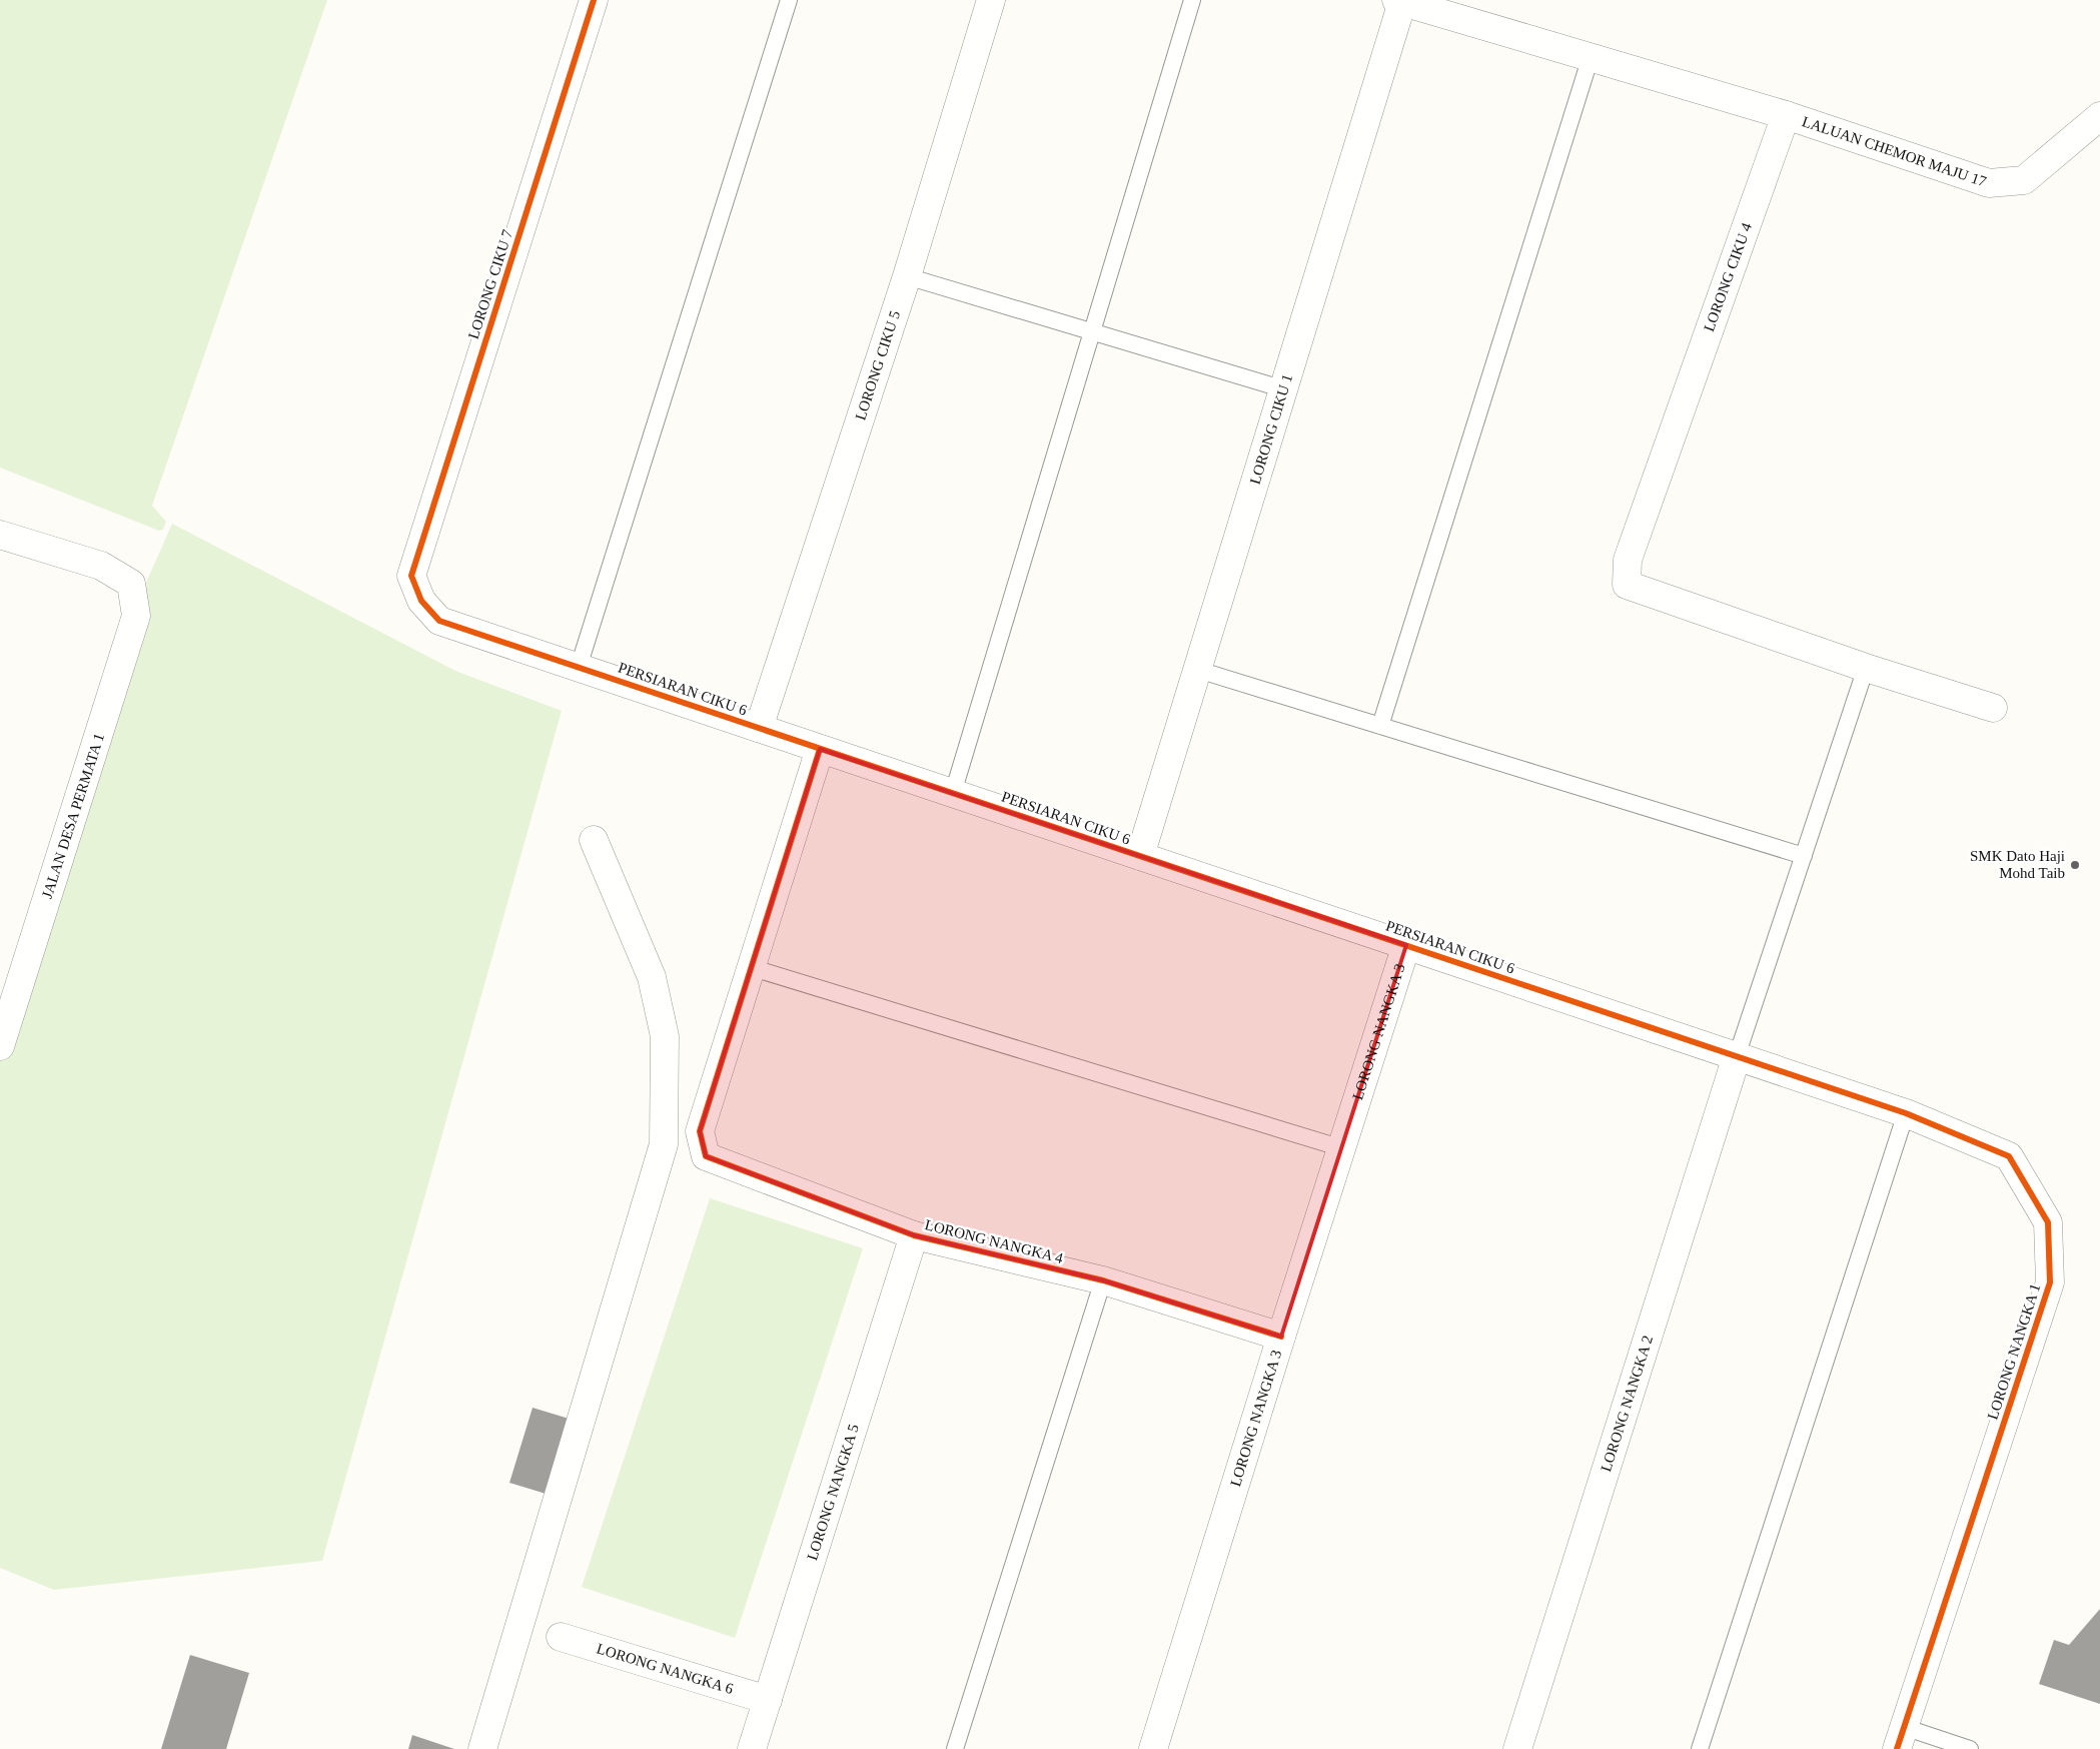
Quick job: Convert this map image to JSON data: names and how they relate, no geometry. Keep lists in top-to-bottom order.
{
  "streets": {
    "street": [
      "LALUAN CHEMOR MAJU 17",
      "LORONG CIKU 4",
      "LORONG CIKU 7",
      "LORONG CIKU 5",
      "LORONG CIKU 1",
      "PERSIARAN CIKU 6",
      "JALAN DESA PERMATA 1",
      "LORONG NANGKA 3",
      "LORONG NANGKA 4",
      "LORONG NANGKA 1",
      "LORONG NANGKA 2",
      "LORONG NANGKA 5",
      "LORONG NANGKA 6"
    ]
  },
  "crossings": [
    ["LALUAN CHEMOR MAJU 17", "LORONG CIKU 4"],
    ["LORONG CIKU 7", "PERSIARAN CIKU 6"],
    ["LORONG CIKU 5", "PERSIARAN CIKU 6"],
    ["LORONG CIKU 1", "PERSIARAN CIKU 6"],
    ["PERSIARAN CIKU 6", "LORONG NANGKA 3"],
    ["PERSIARAN CIKU 6", "LORONG NANGKA 1"],
    ["PERSIARAN CIKU 6", "LORONG NANGKA 2"],
    ["LORONG NANGKA 3", "LORONG NANGKA 4"],
    ["LORONG NANGKA 4", "LORONG NANGKA 5"],
    ["LORONG NANGKA 1", "LORONG NANGKA 2"],
    ["LORONG NANGKA 5", "LORONG NANGKA 6"]
  ],
  "places": ["SMK Dato Haji Mohd Taib"]
}
